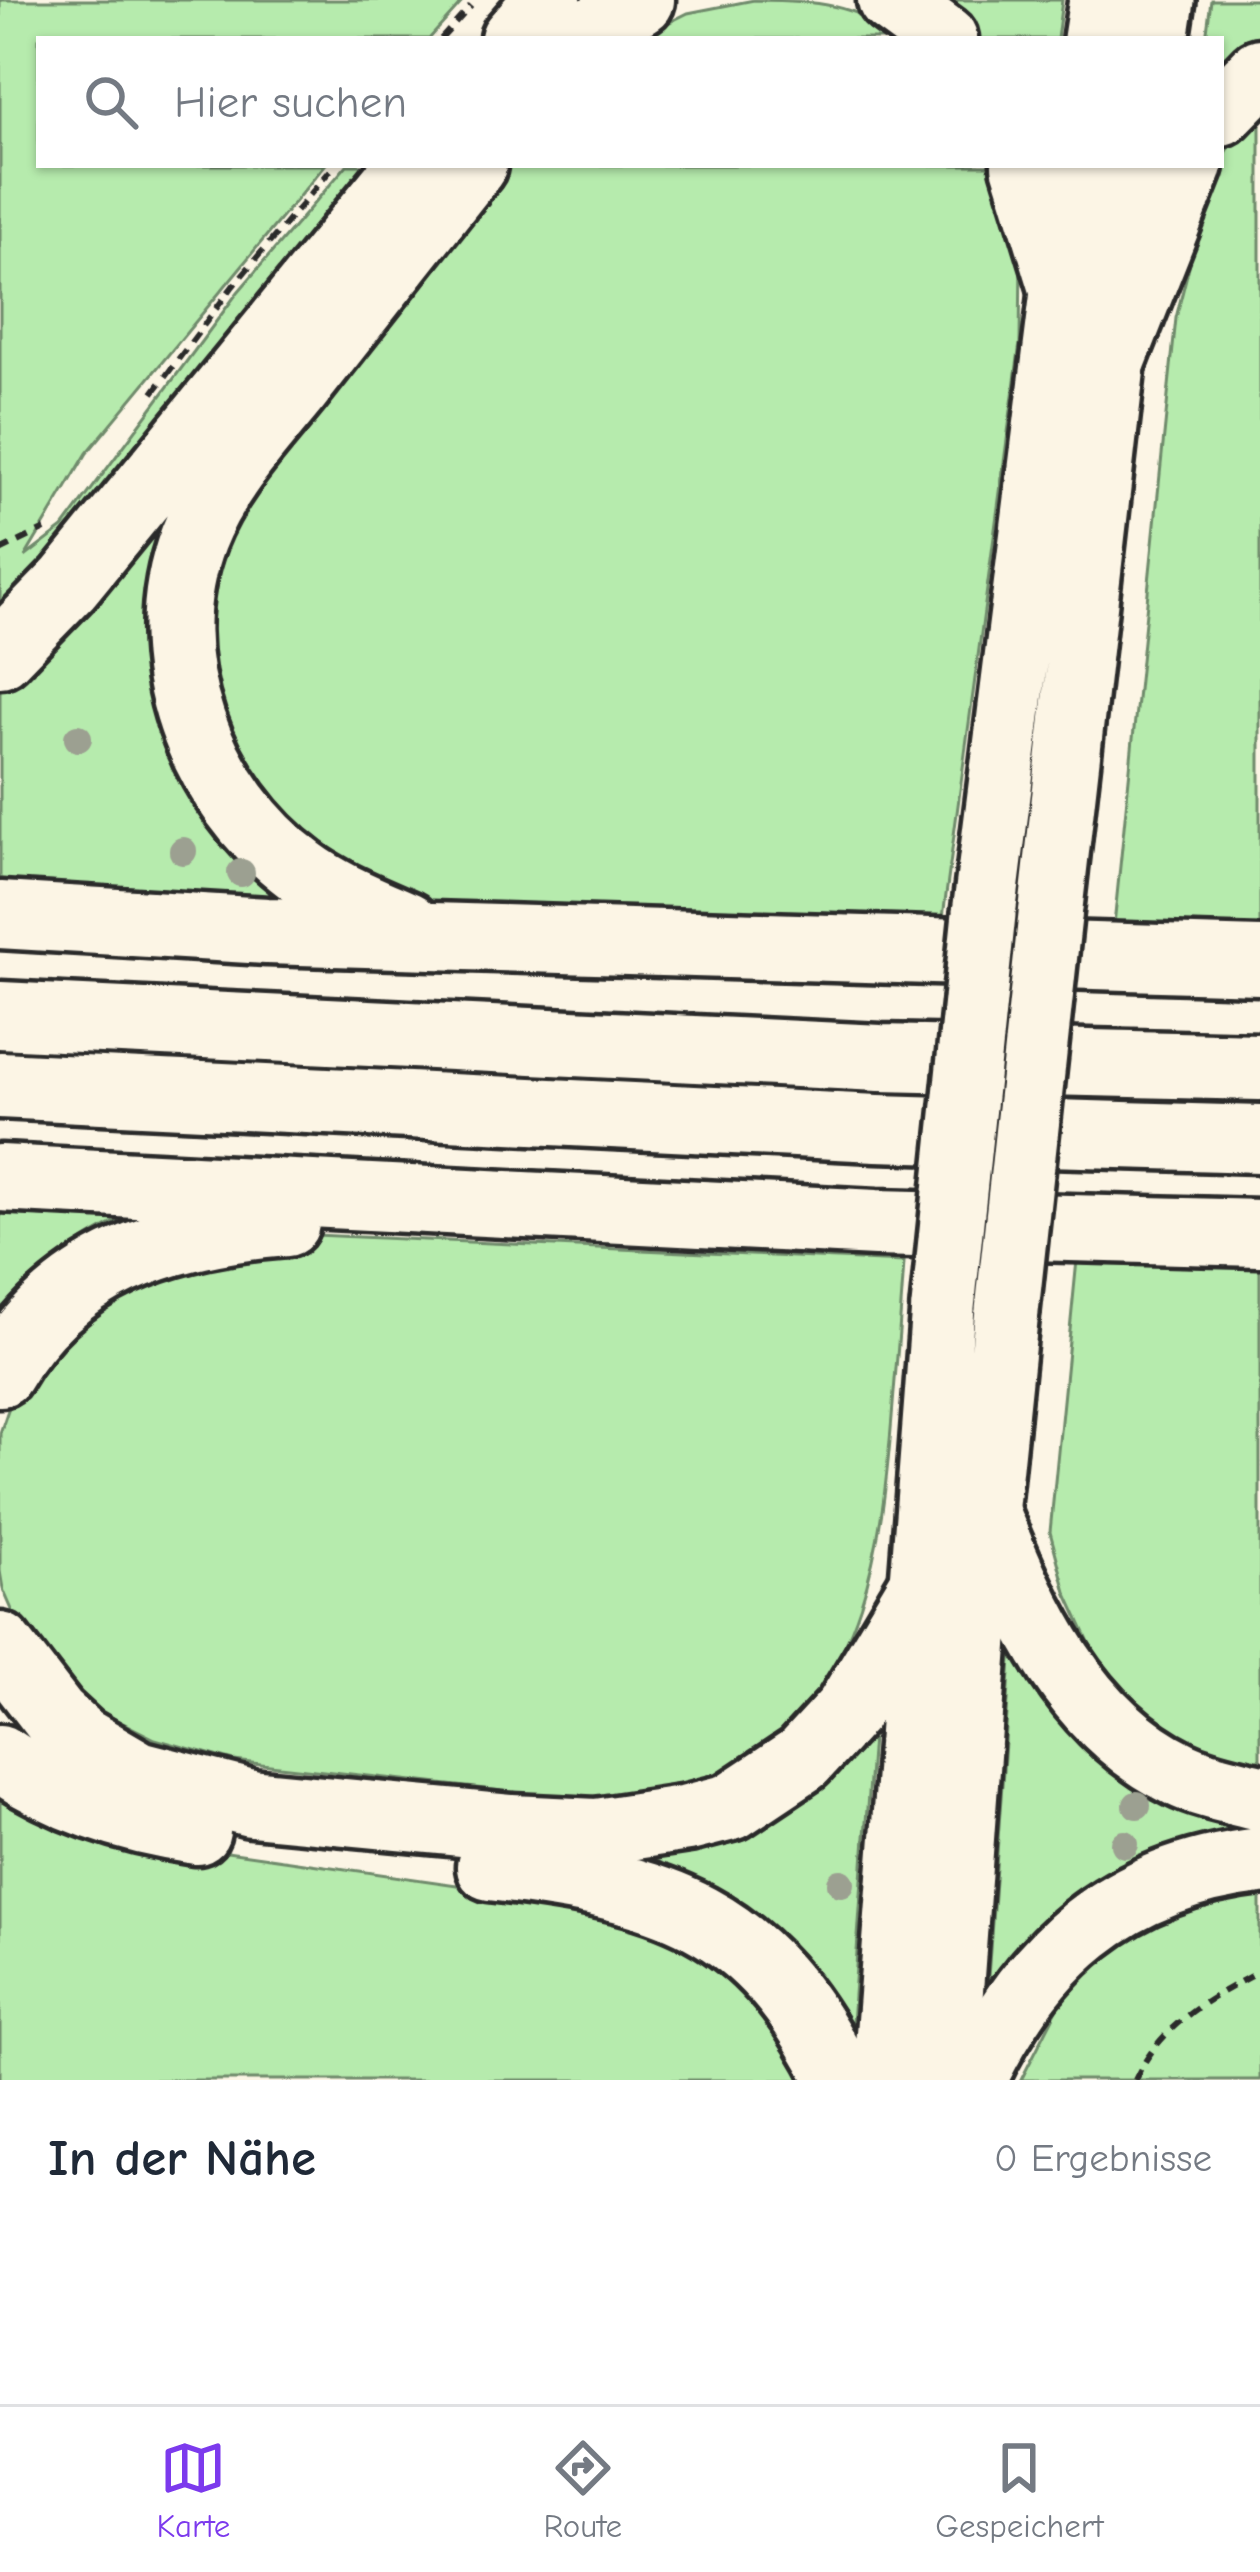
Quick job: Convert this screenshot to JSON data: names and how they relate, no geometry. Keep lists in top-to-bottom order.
{
  "page": {
    "search": "Hier suchen",
    "heading": ["In der Nähe", "0 Ergebnisse"],
    "nav": ["Karte", "Route", "Gespeichert"]
  }
}
